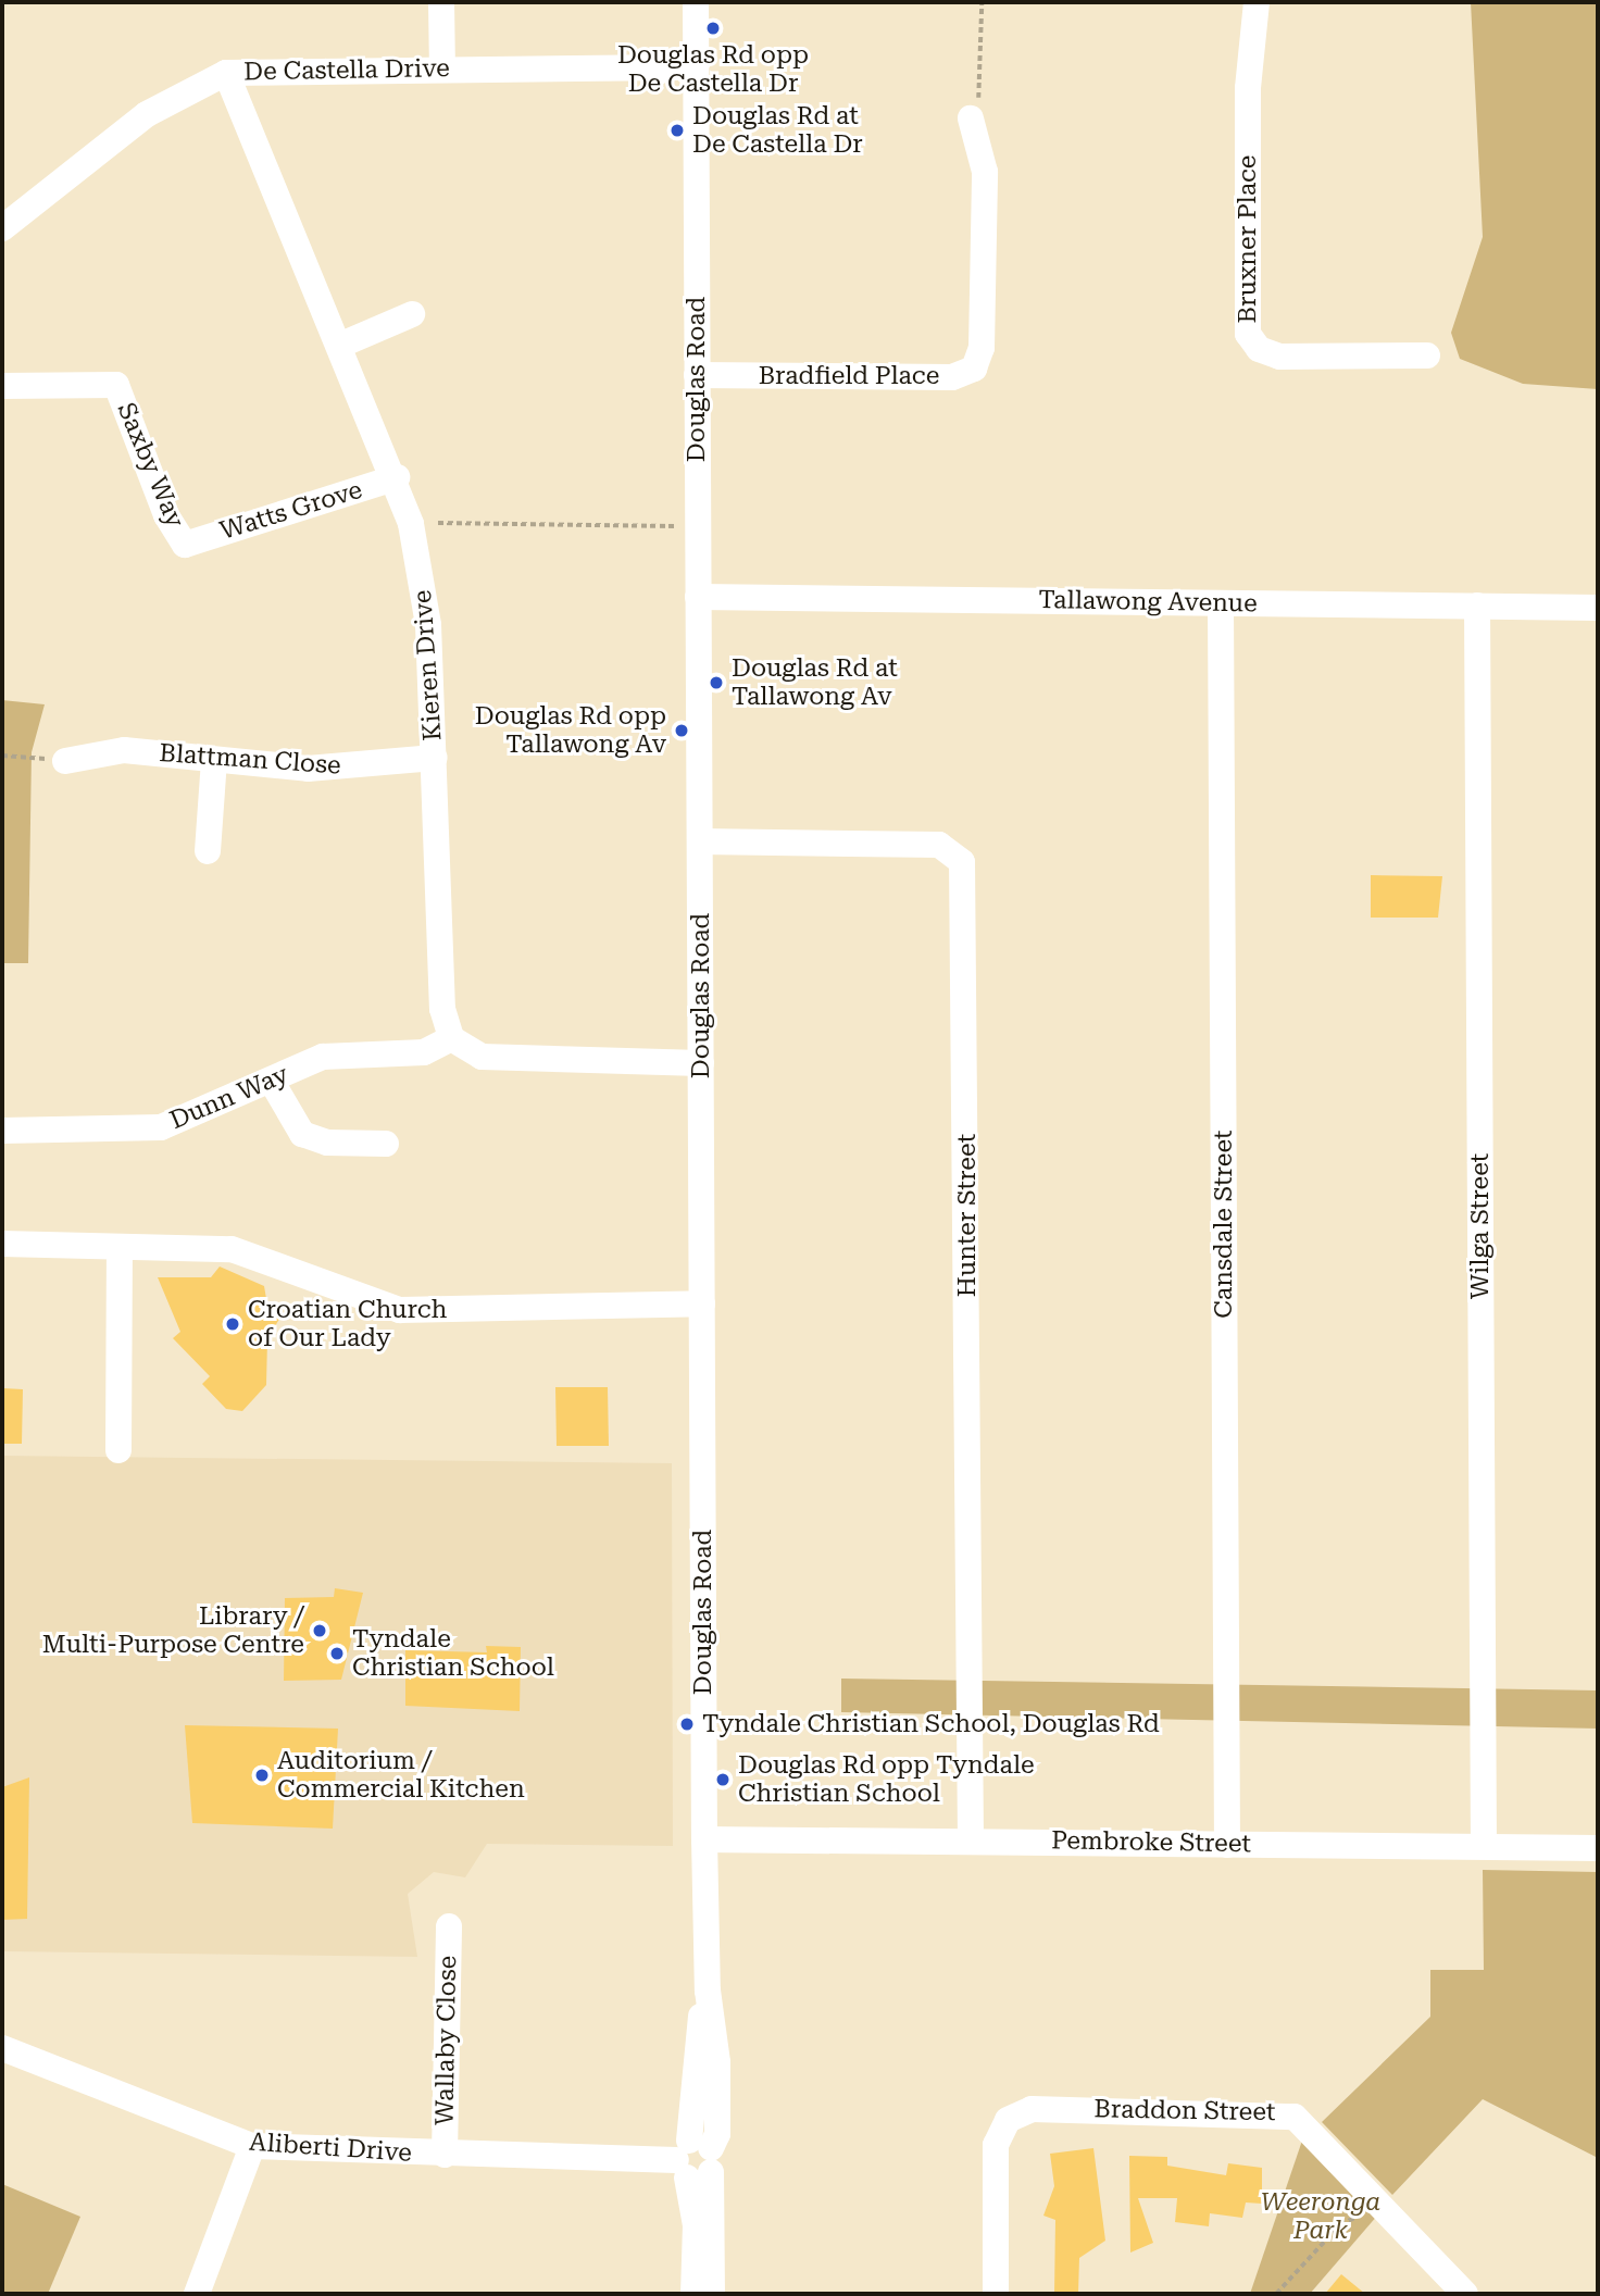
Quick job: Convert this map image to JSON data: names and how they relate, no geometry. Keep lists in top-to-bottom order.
{
  "streets": {
    "street": [
      "De Castella Drive",
      "Bruxner Place",
      "Bradfield Place",
      "Douglas Road",
      "Saxby Way",
      "Watts Grove",
      "Tallawong Avenue",
      "Kieren Drive",
      "Blattman Close",
      "Dunn Way",
      "Hunter Street",
      "Cansdale Street",
      "Wilga Street",
      "Pembroke Street",
      "Wallaby Close",
      "Braddon Street",
      "Aliberti Drive"
    ]
  },
  "crossings": [
    ["De Castella Drive", "Douglas Road"],
    ["De Castella Drive", "Kieren Drive"],
    ["Bradfield Place", "Douglas Road"],
    ["Douglas Road", "Tallawong Avenue"],
    ["Douglas Road", "Hunter Street"],
    ["Douglas Road", "Pembroke Street"],
    ["Douglas Road", "Aliberti Drive"],
    ["Saxby Way", "Watts Grove"],
    ["Watts Grove", "Kieren Drive"],
    ["Tallawong Avenue", "Cansdale Street"],
    ["Tallawong Avenue", "Wilga Street"],
    ["Kieren Drive", "Blattman Close"],
    ["Kieren Drive", "Dunn Way"],
    ["Hunter Street", "Pembroke Street"],
    ["Cansdale Street", "Pembroke Street"],
    ["Wilga Street", "Pembroke Street"],
    ["Wallaby Close", "Aliberti Drive"]
  ],
  "parks": ["Weeronga Park"],
  "places": [
    "Douglas Rd opp De Castella Dr",
    "Douglas Rd at De Castella Dr",
    "Douglas Rd at Tallawong Av",
    "Douglas Rd opp Tallawong Av",
    "Croatian Church of Our Lady",
    "Library / Multi-Purpose Centre",
    "Tyndale Christian School",
    "Tyndale Christian School, Douglas Rd",
    "Auditorium / Commercial Kitchen",
    "Douglas Rd opp Tyndale Christian School"
  ]
}
